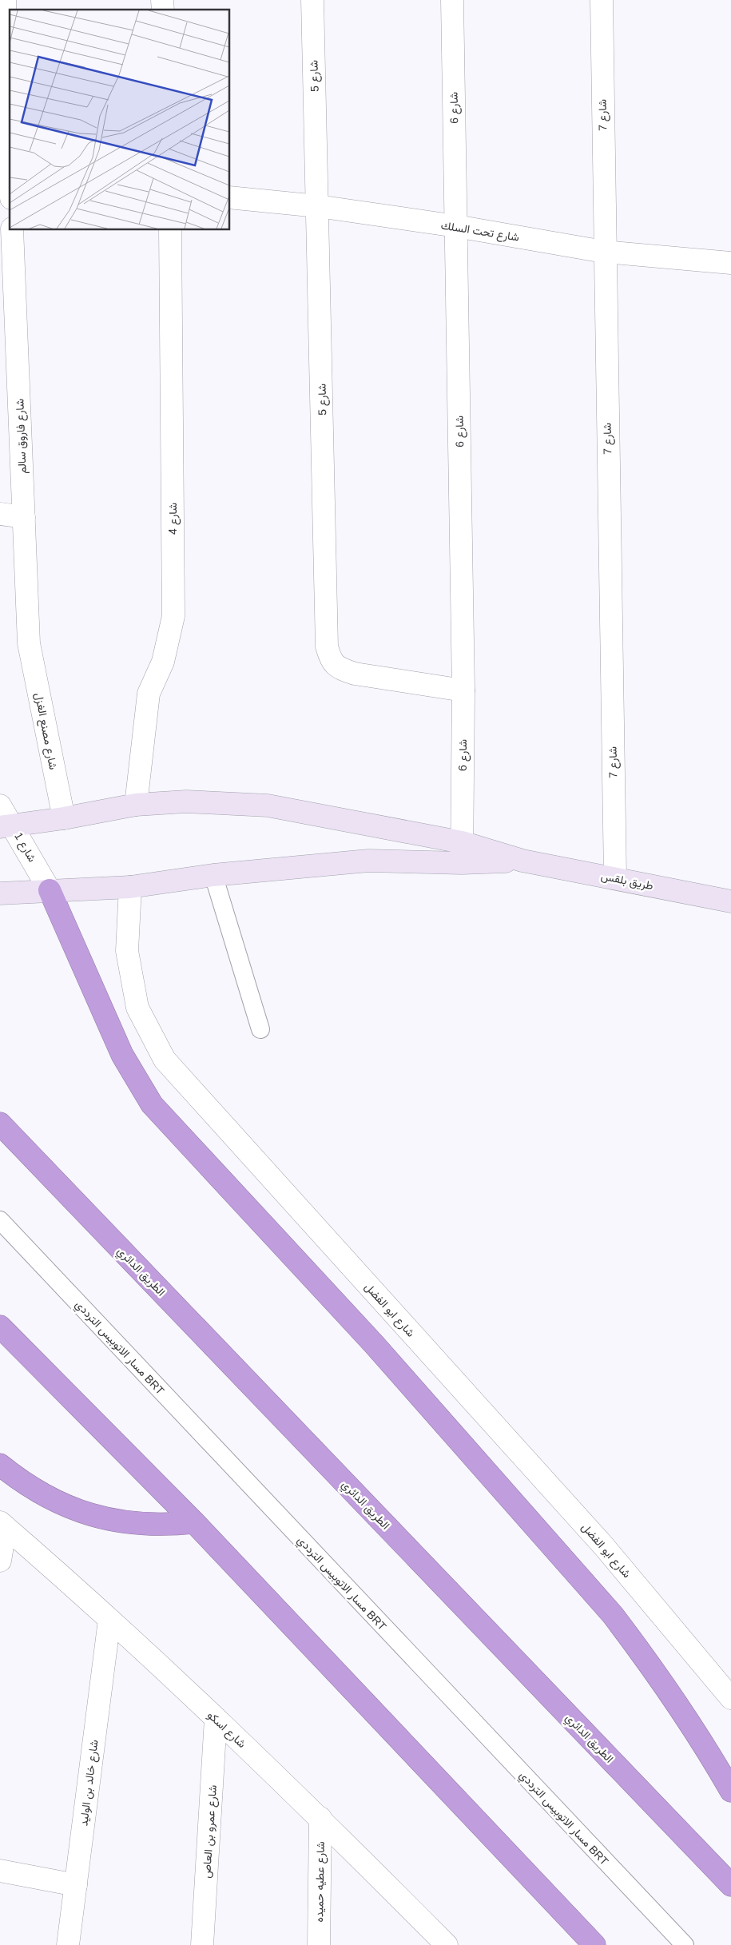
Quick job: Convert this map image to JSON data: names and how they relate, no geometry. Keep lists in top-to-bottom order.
{
  "streets": {
    "highway": ["الطريق الدائري"],
    "main road": ["طريق بلقس"],
    "street": [
      "شارع 5",
      "شارع 6",
      "شارع 7",
      "شارع تحت السلك",
      "شارع فاروق سالم",
      "شارع 4",
      "شارع مصنع الغزل",
      "شارع 1",
      "شارع ابو الفضل",
      "شارع اسكو",
      "شارع خالد بن الوليد",
      "شارع عمرو بن العاص",
      "شارع عطيه حميده"
    ],
    "lane": ["مسار الاتوبيس الترددي BRT"]
  },
  "crossings": [
    ["شارع 5", "شارع 6"],
    ["شارع 5", "شارع تحت السلك"],
    ["شارع 6", "شارع تحت السلك"],
    ["شارع 6", "طريق بلقس"],
    ["شارع 7", "شارع تحت السلك"],
    ["شارع 7", "طريق بلقس"],
    ["شارع فاروق سالم", "شارع مصنع الغزل"],
    ["شارع اسكو", "شارع خالد بن الوليد"],
    ["شارع اسكو", "شارع عمرو بن العاص"],
    ["شارع اسكو", "شارع عطيه حميده"]
  ]
}
